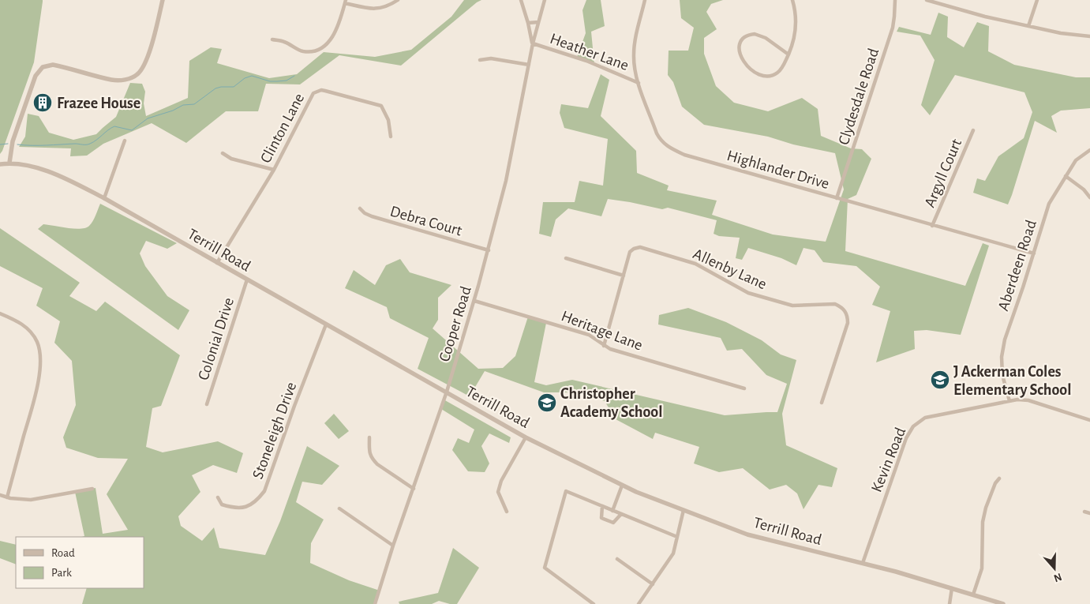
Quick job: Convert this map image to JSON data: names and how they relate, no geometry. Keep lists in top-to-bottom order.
{
  "streets": {
    "street": [
      "Heather Lane",
      "Clydesdale Road",
      "Clinton Lane",
      "Highlander Drive",
      "Argyll Court",
      "Debra Court",
      "Terrill Road",
      "Aberdeen Road",
      "Allenby Lane",
      "Cooper Road",
      "Heritage Lane",
      "Colonial Drive",
      "Stoneleigh Drive",
      "Kevin Road"
    ]
  },
  "crossings": [
    ["Heather Lane", "Highlander Drive"],
    ["Heather Lane", "Cooper Road"],
    ["Clydesdale Road", "Highlander Drive"],
    ["Clinton Lane", "Terrill Road"],
    ["Highlander Drive", "Argyll Court"],
    ["Highlander Drive", "Aberdeen Road"],
    ["Debra Court", "Cooper Road"],
    ["Terrill Road", "Cooper Road"],
    ["Terrill Road", "Colonial Drive"],
    ["Terrill Road", "Stoneleigh Drive"],
    ["Terrill Road", "Kevin Road"],
    ["Aberdeen Road", "Kevin Road"],
    ["Allenby Lane", "Heritage Lane"],
    ["Cooper Road", "Heritage Lane"]
  ],
  "places": {
    "building": ["Frazee House"],
    "school or university": ["J Ackerman Coles Elementary School", "Christopher Academy School"]
  },
  "legend": ["Road", "Park"],
  "north": "bottom"
}
